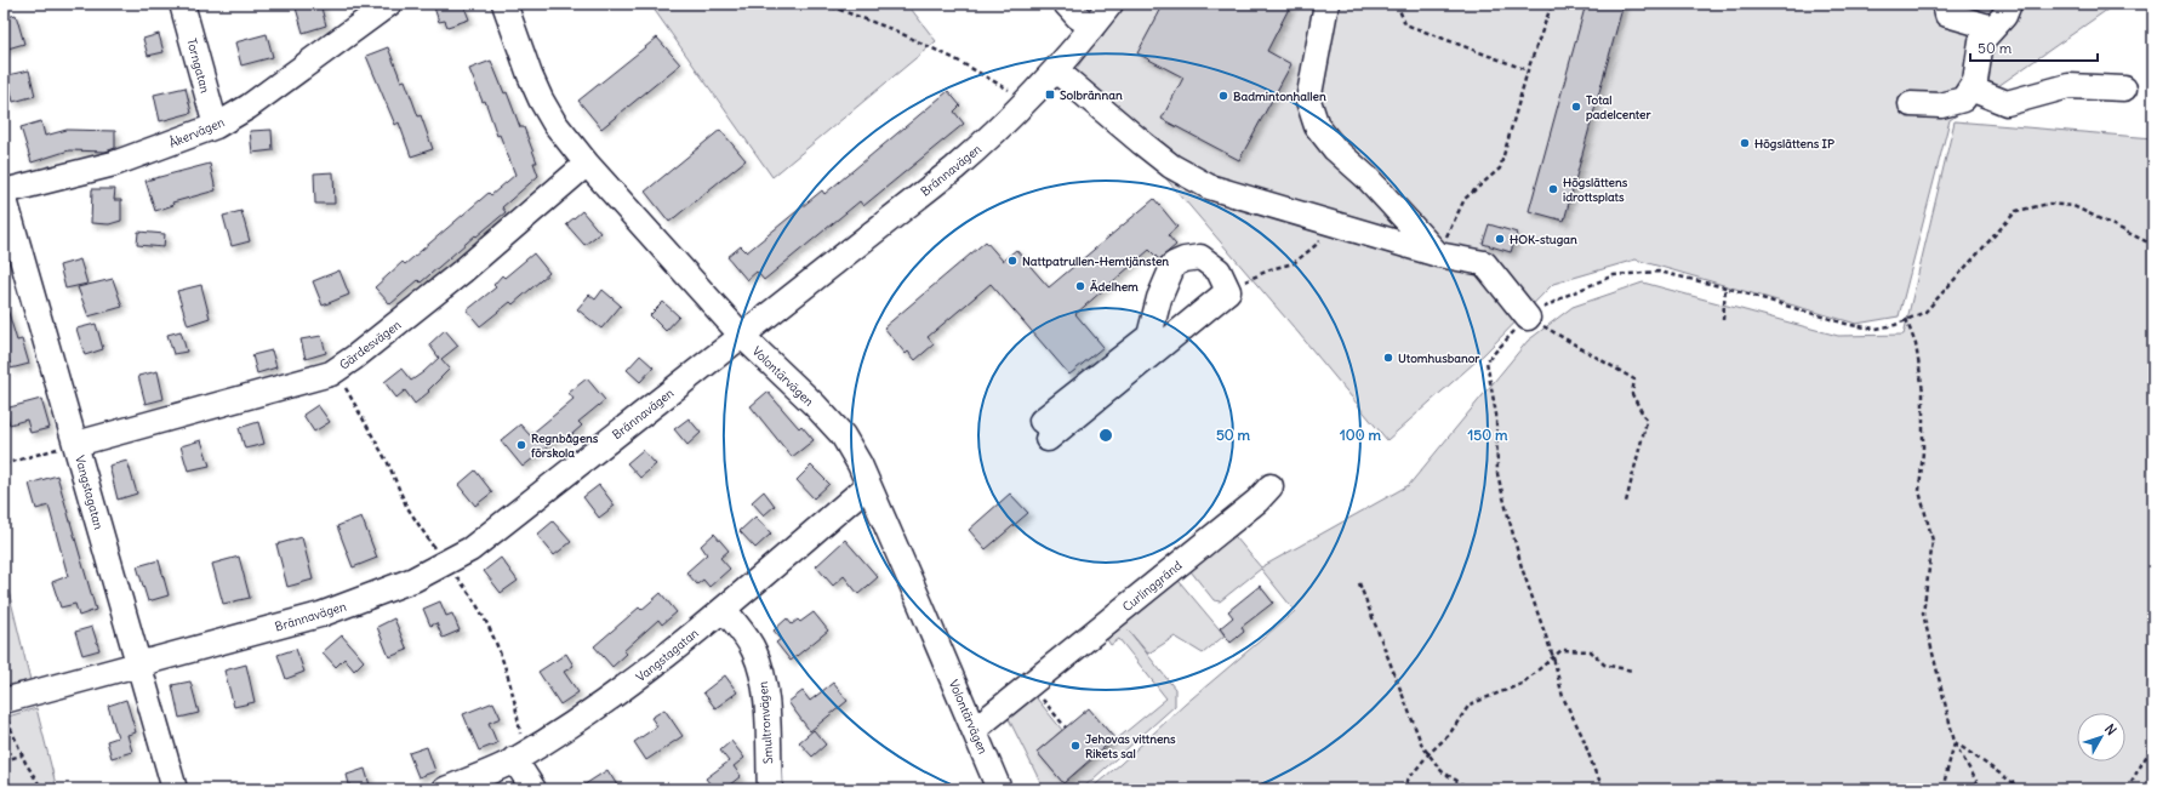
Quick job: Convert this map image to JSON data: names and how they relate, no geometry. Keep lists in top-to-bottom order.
{
  "streets": {
    "street": [
      "Torngatan",
      "Åkervägen",
      "Brännavägen",
      "Gärdesvägen",
      "Volontärvägen",
      "Vangstagatan",
      "Curlinggränd",
      "Smultronvägen"
    ]
  },
  "crossings": [
    ["Torngatan", "Åkervägen"],
    ["Åkervägen", "Vangstagatan"],
    ["Brännavägen", "Volontärvägen"],
    ["Brännavägen", "Vangstagatan"],
    ["Gärdesvägen", "Volontärvägen"],
    ["Gärdesvägen", "Vangstagatan"],
    ["Volontärvägen", "Vangstagatan"],
    ["Volontärvägen", "Curlinggränd"],
    ["Vangstagatan", "Smultronvägen"]
  ],
  "places": {
    "transit": ["Solbrännan"],
    "other": [
      "Badmintonhallen",
      "Total padelcenter",
      "Högslättens IP",
      "Högslättens idrottsplats",
      "HOK-stugan",
      "Nattpatrullen-Hemtjänsten",
      "Ädelhem",
      "Utomhusbanor",
      "Regnbågens förskola",
      "Jehovas vittnens Rikets sal"
    ]
  },
  "scale_bar": "50 m",
  "north": "top right",
  "rings": ["50 m", "100 m", "150 m"]
}
